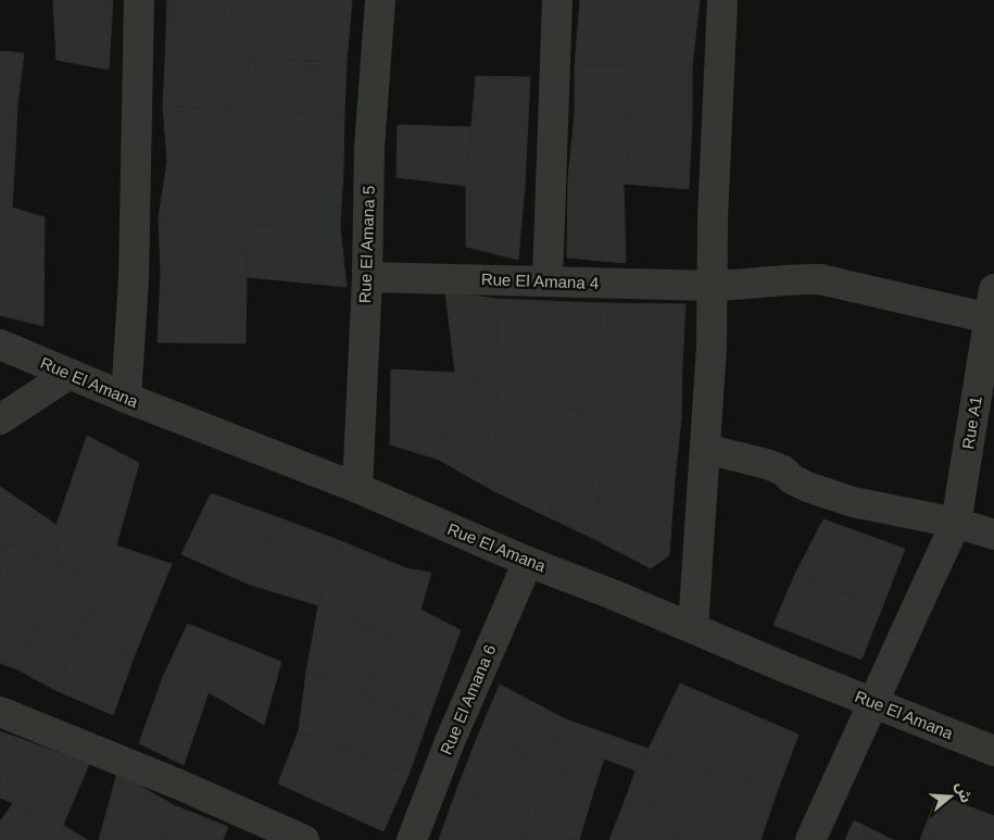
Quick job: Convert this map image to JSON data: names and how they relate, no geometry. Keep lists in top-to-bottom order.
{
  "streets": {
    "street": [
      "Rue El Amana 5",
      "Rue El Amana 4",
      "Rue El Amana",
      "Rue A1",
      "Rue El Amana 6"
    ]
  },
  "crossings": [
    ["Rue El Amana 5", "Rue El Amana 4"],
    ["Rue El Amana 5", "Rue El Amana"],
    ["Rue El Amana 4", "Rue A1"],
    ["Rue El Amana", "Rue A1"],
    ["Rue El Amana", "Rue El Amana 6"]
  ],
  "north": "right"
}
